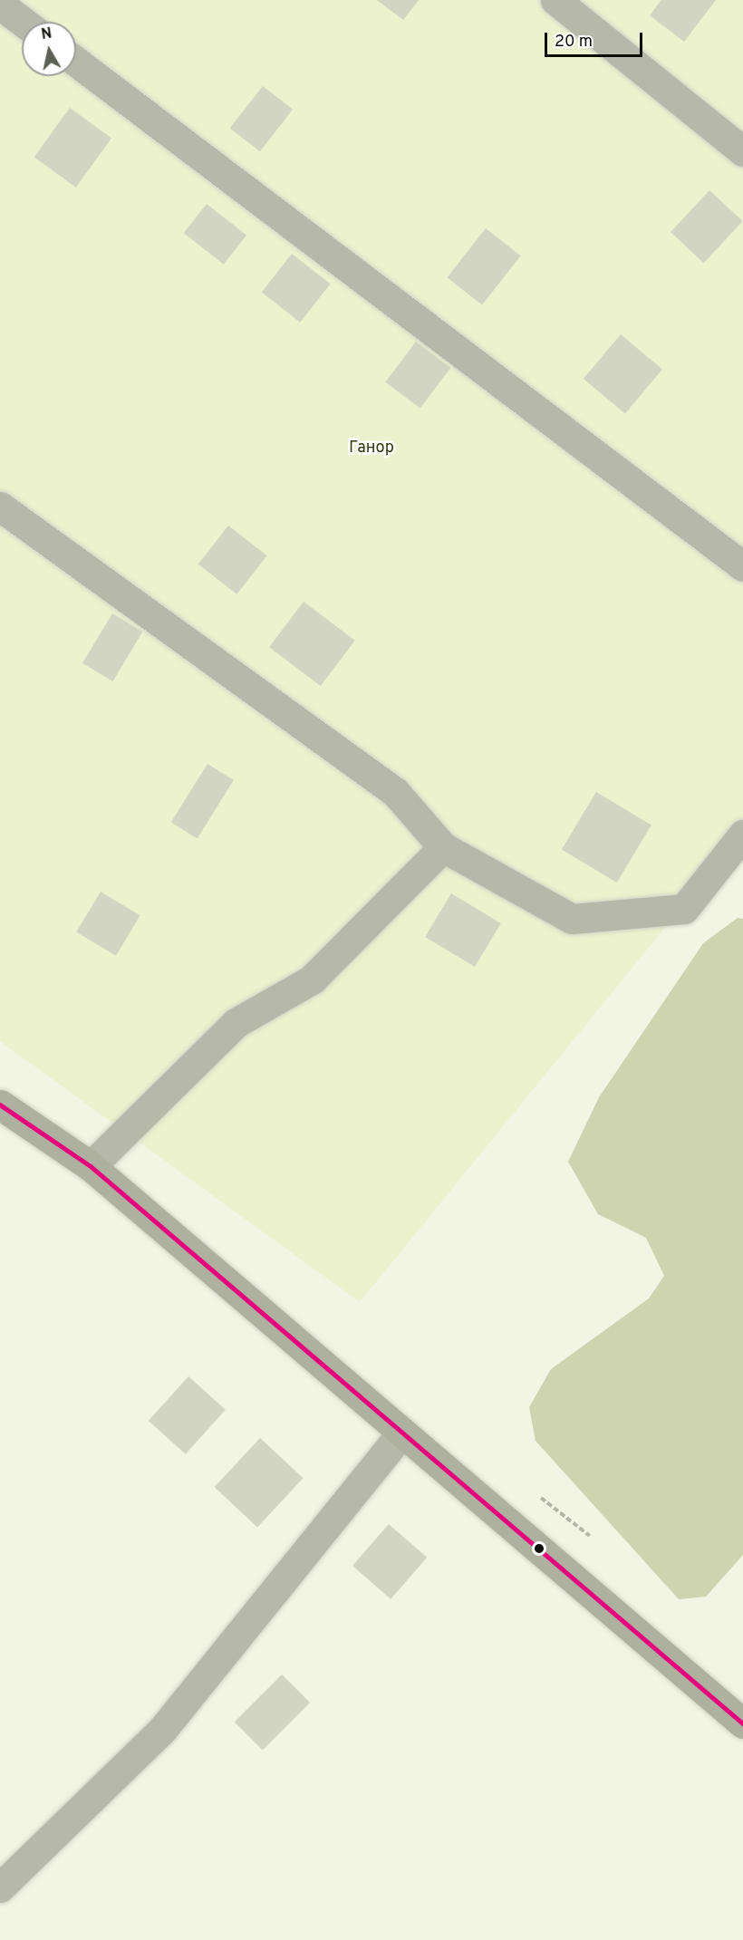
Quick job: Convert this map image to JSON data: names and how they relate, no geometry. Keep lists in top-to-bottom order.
{
  "parks": ["Ганор"],
  "scale_bar": "20 m",
  "north": "top"
}
